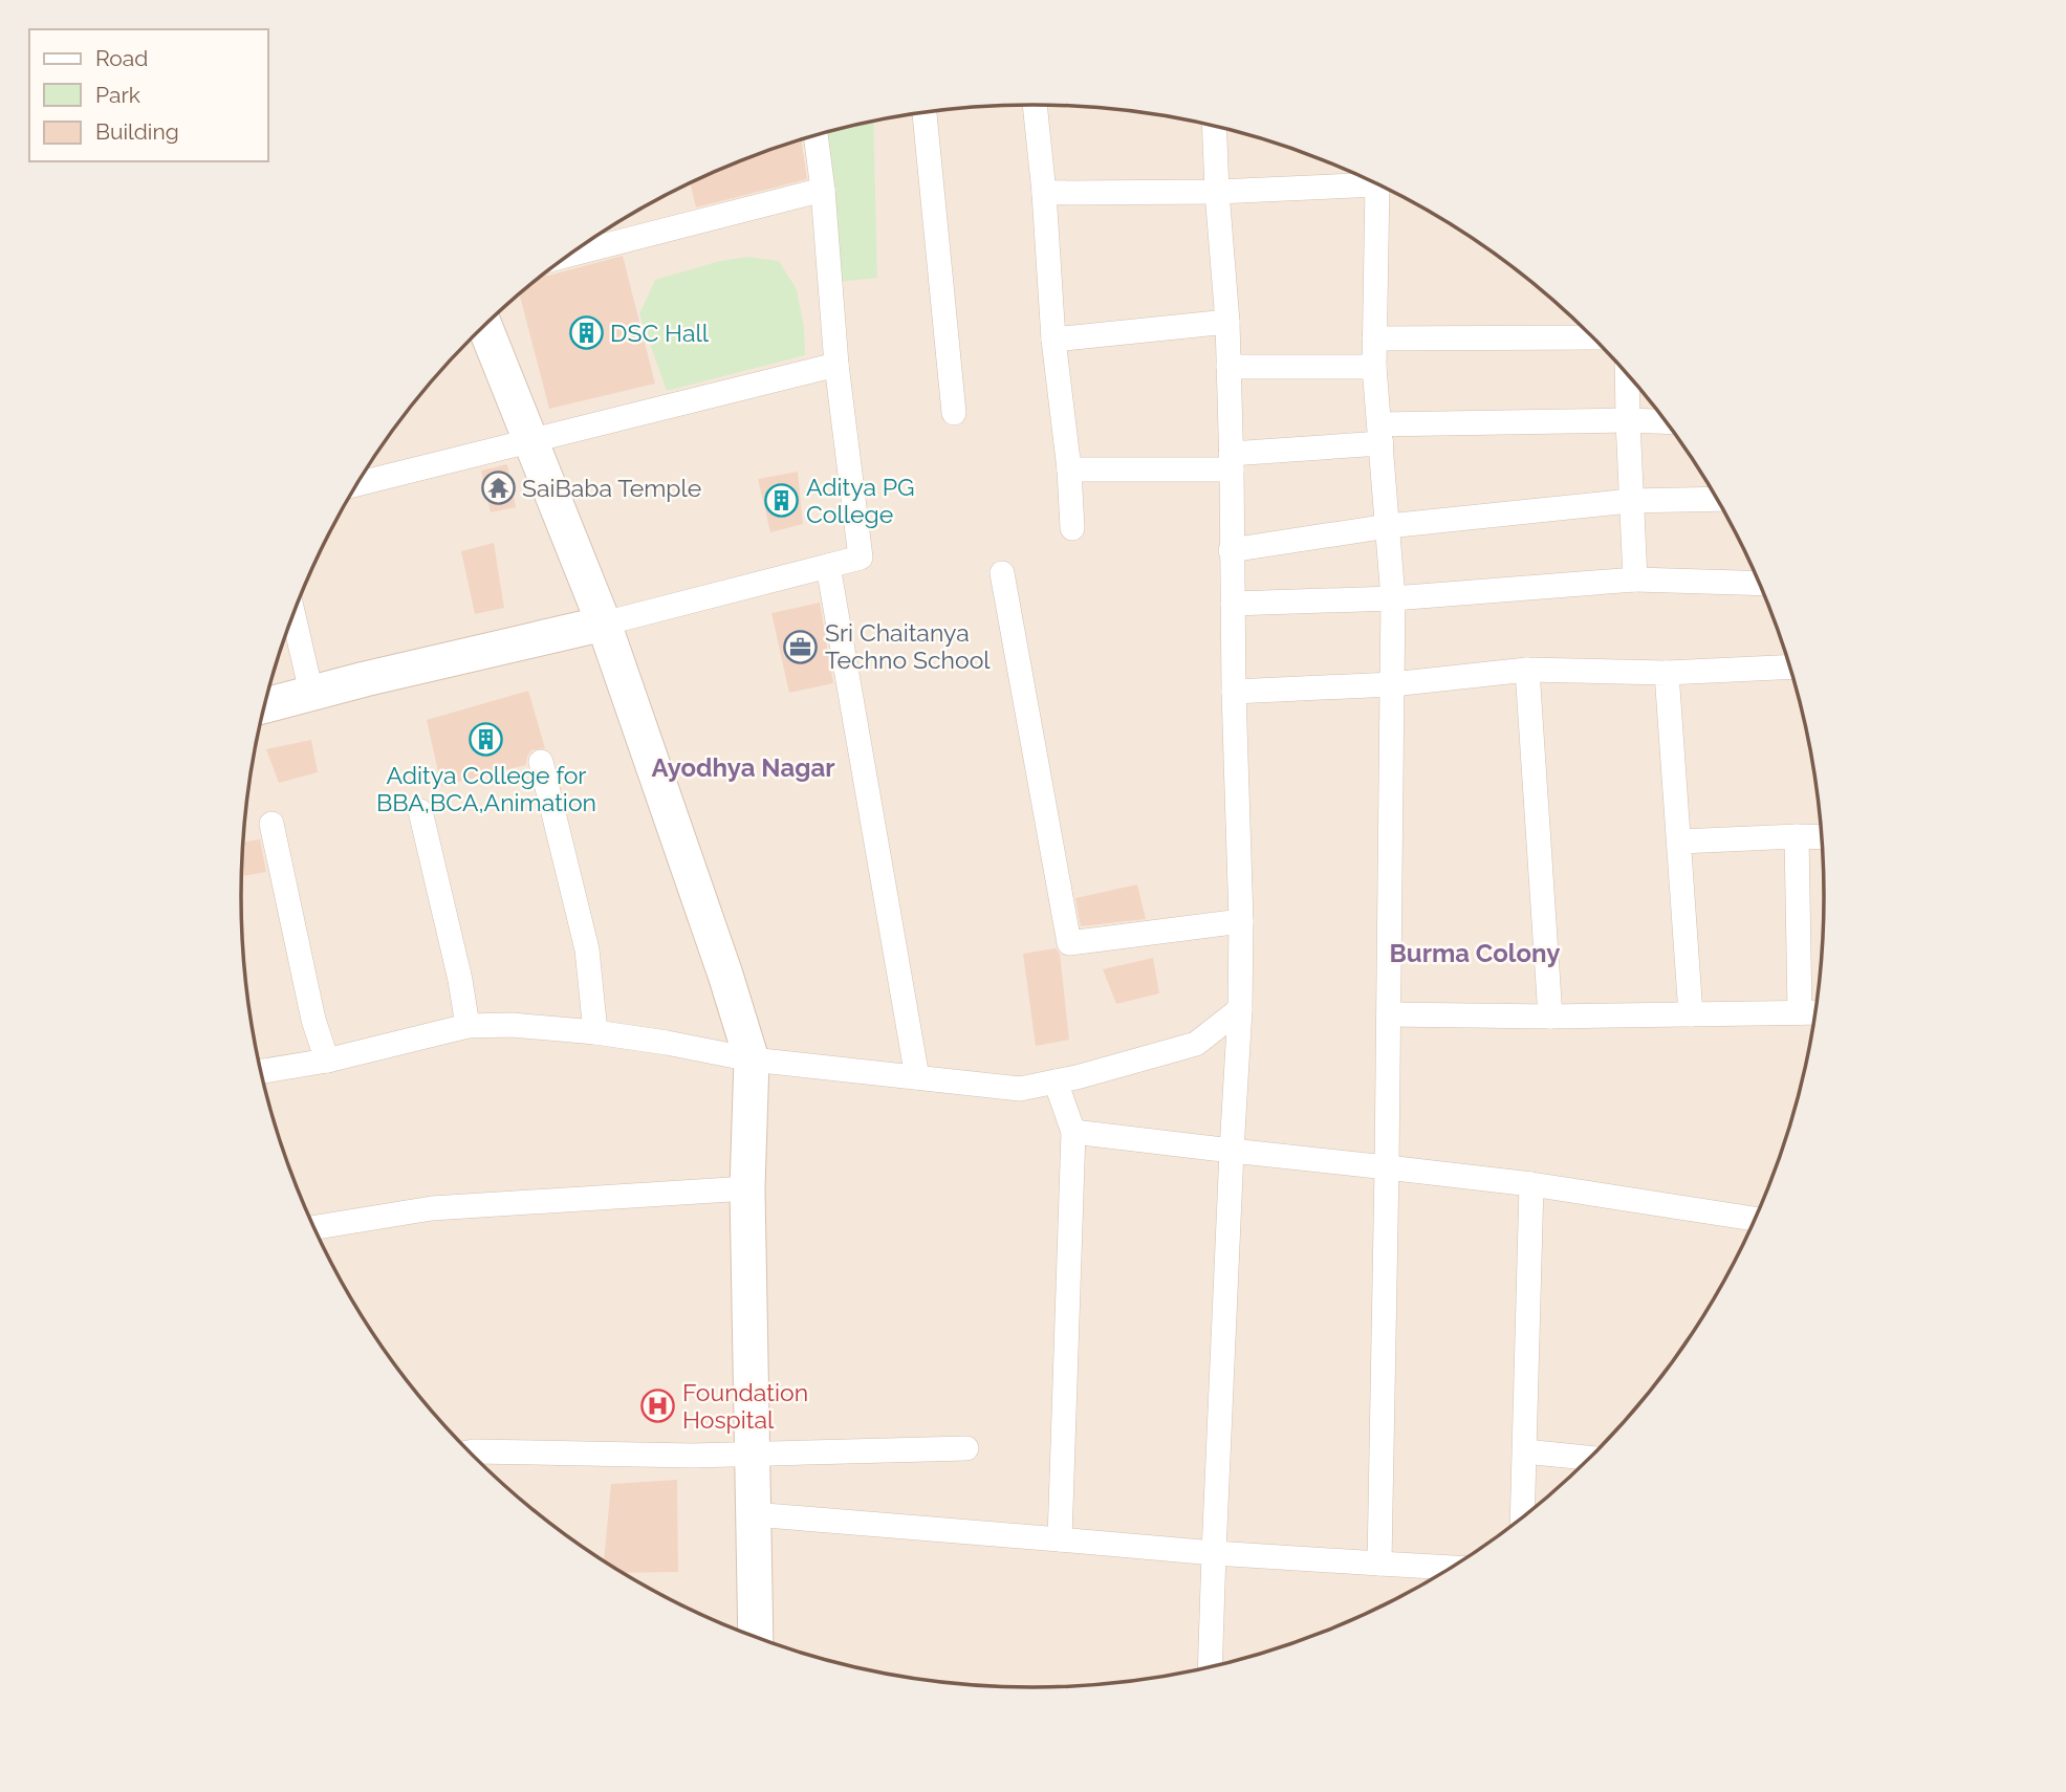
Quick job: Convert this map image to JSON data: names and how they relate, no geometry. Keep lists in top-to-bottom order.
{
  "districts": ["Ayodhya Nagar", "Burma Colony"],
  "places": {
    "building": ["DSC Hall", "Aditya PG College", "Aditya College for BBA,BCA,Animation"],
    "temple": ["SaiBaba Temple"],
    "office": ["Sri Chaitanya Techno School"],
    "hospital": ["Foundation Hospital"]
  },
  "legend": ["Road", "Park", "Building"]
}
